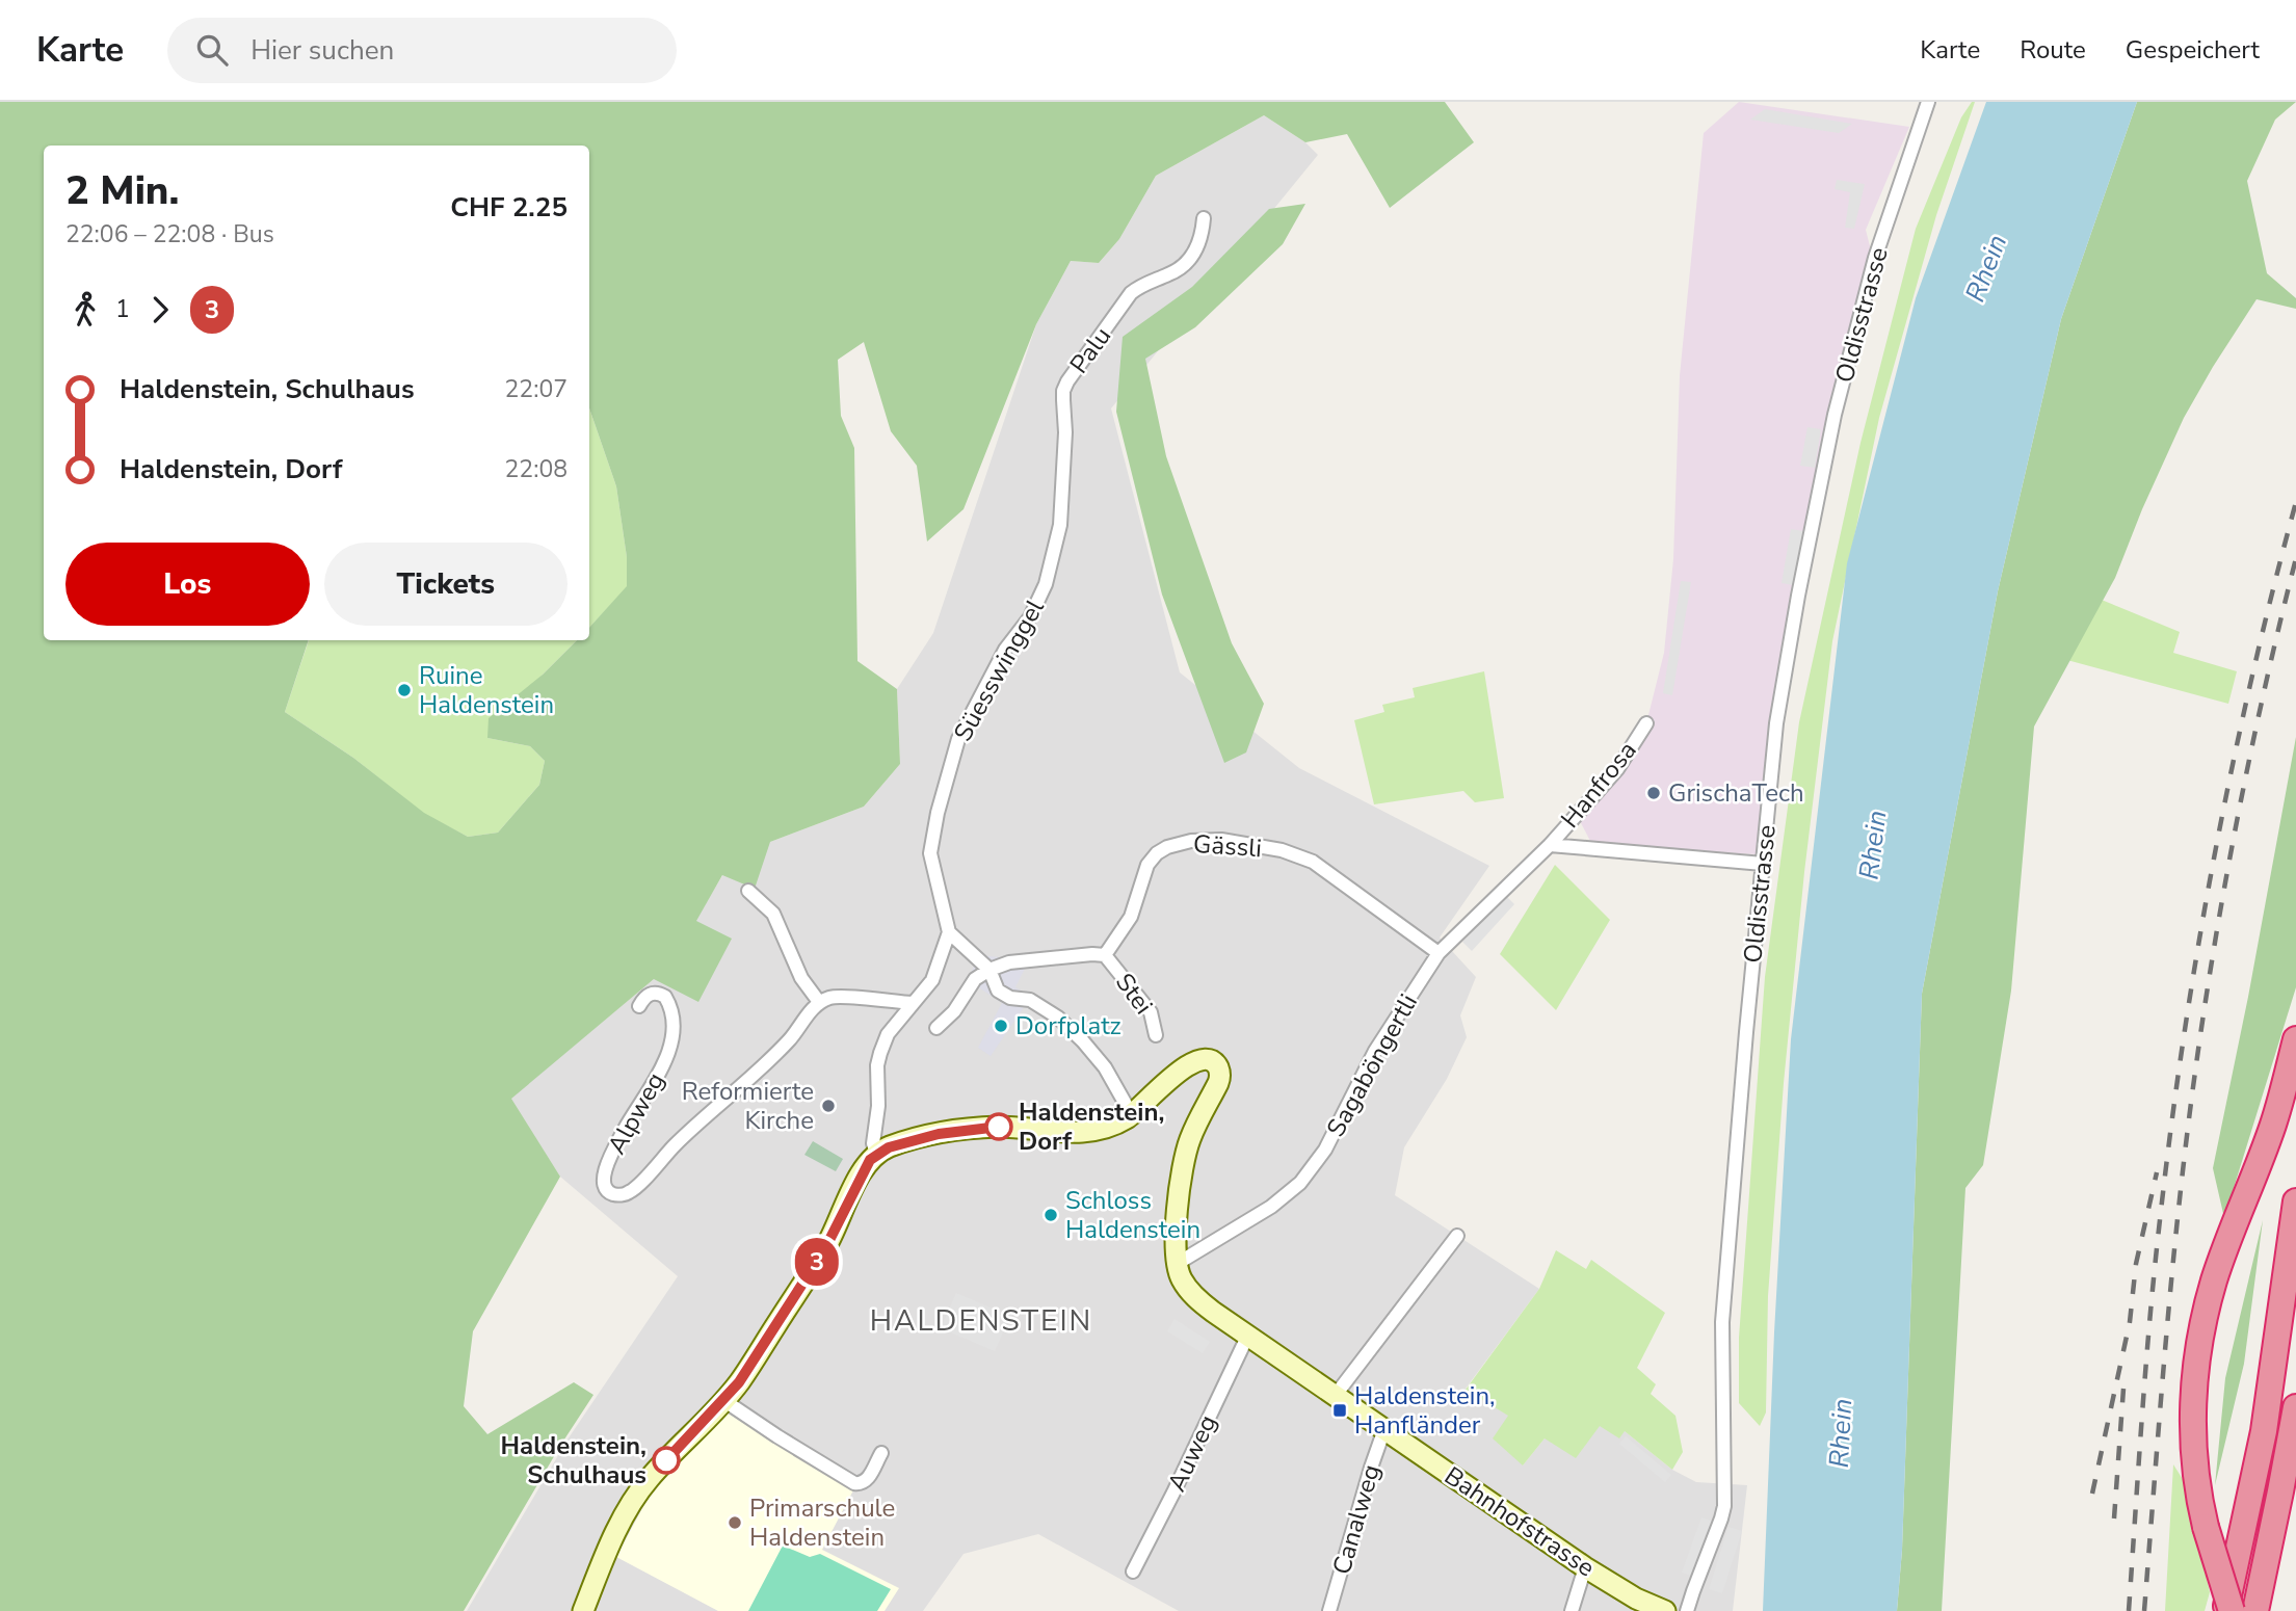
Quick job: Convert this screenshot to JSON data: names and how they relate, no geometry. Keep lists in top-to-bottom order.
{
  "streets": {
    "street": [
      "Oldisstrasse",
      "Palu",
      "Süesswinggel",
      "Hanfrosa",
      "Gässli",
      "Stei",
      "Sagaböngertli",
      "Alpweg",
      "Auweg",
      "Canalweg",
      "Bahnhofstrasse"
    ]
  },
  "crossings": [
    ["Palu", "Süesswinggel"],
    ["Hanfrosa", "Sagaböngertli"],
    ["Gässli", "Stei"],
    ["Gässli", "Sagaböngertli"],
    ["Sagaböngertli", "Bahnhofstrasse"],
    ["Auweg", "Bahnhofstrasse"],
    ["Canalweg", "Bahnhofstrasse"]
  ],
  "districts": ["HALDENSTEIN"],
  "water": ["Rhein"],
  "places": {
    "other": [
      "Ruine Haldenstein",
      "GrischaTech",
      "Dorfplatz",
      "Reformierte Kirche",
      "Haldenstein, Dorf",
      "Schloss Haldenstein",
      "Haldenstein, Schulhaus",
      "Primarschule Haldenstein"
    ],
    "transit": ["Haldenstein, Hanfländer"]
  },
  "lines": ["bus line 3"],
  "page": {
    "header": "Karte",
    "search": "Hier suchen",
    "nav": ["Karte", "Route", "Gespeichert"],
    "on_map": "3",
    "heading": ["2 Min.", "22:06 – 22:08 · Bus", "CHF 2.25"],
    "legs": ["1", "3"],
    "list": [
      {
        "name": "Haldenstein, Schulhaus",
        "value": "22:07"
      },
      {
        "name": "Haldenstein, Dorf",
        "value": "22:08"
      }
    ],
    "buttons": ["Los", "Tickets"]
  }
}
